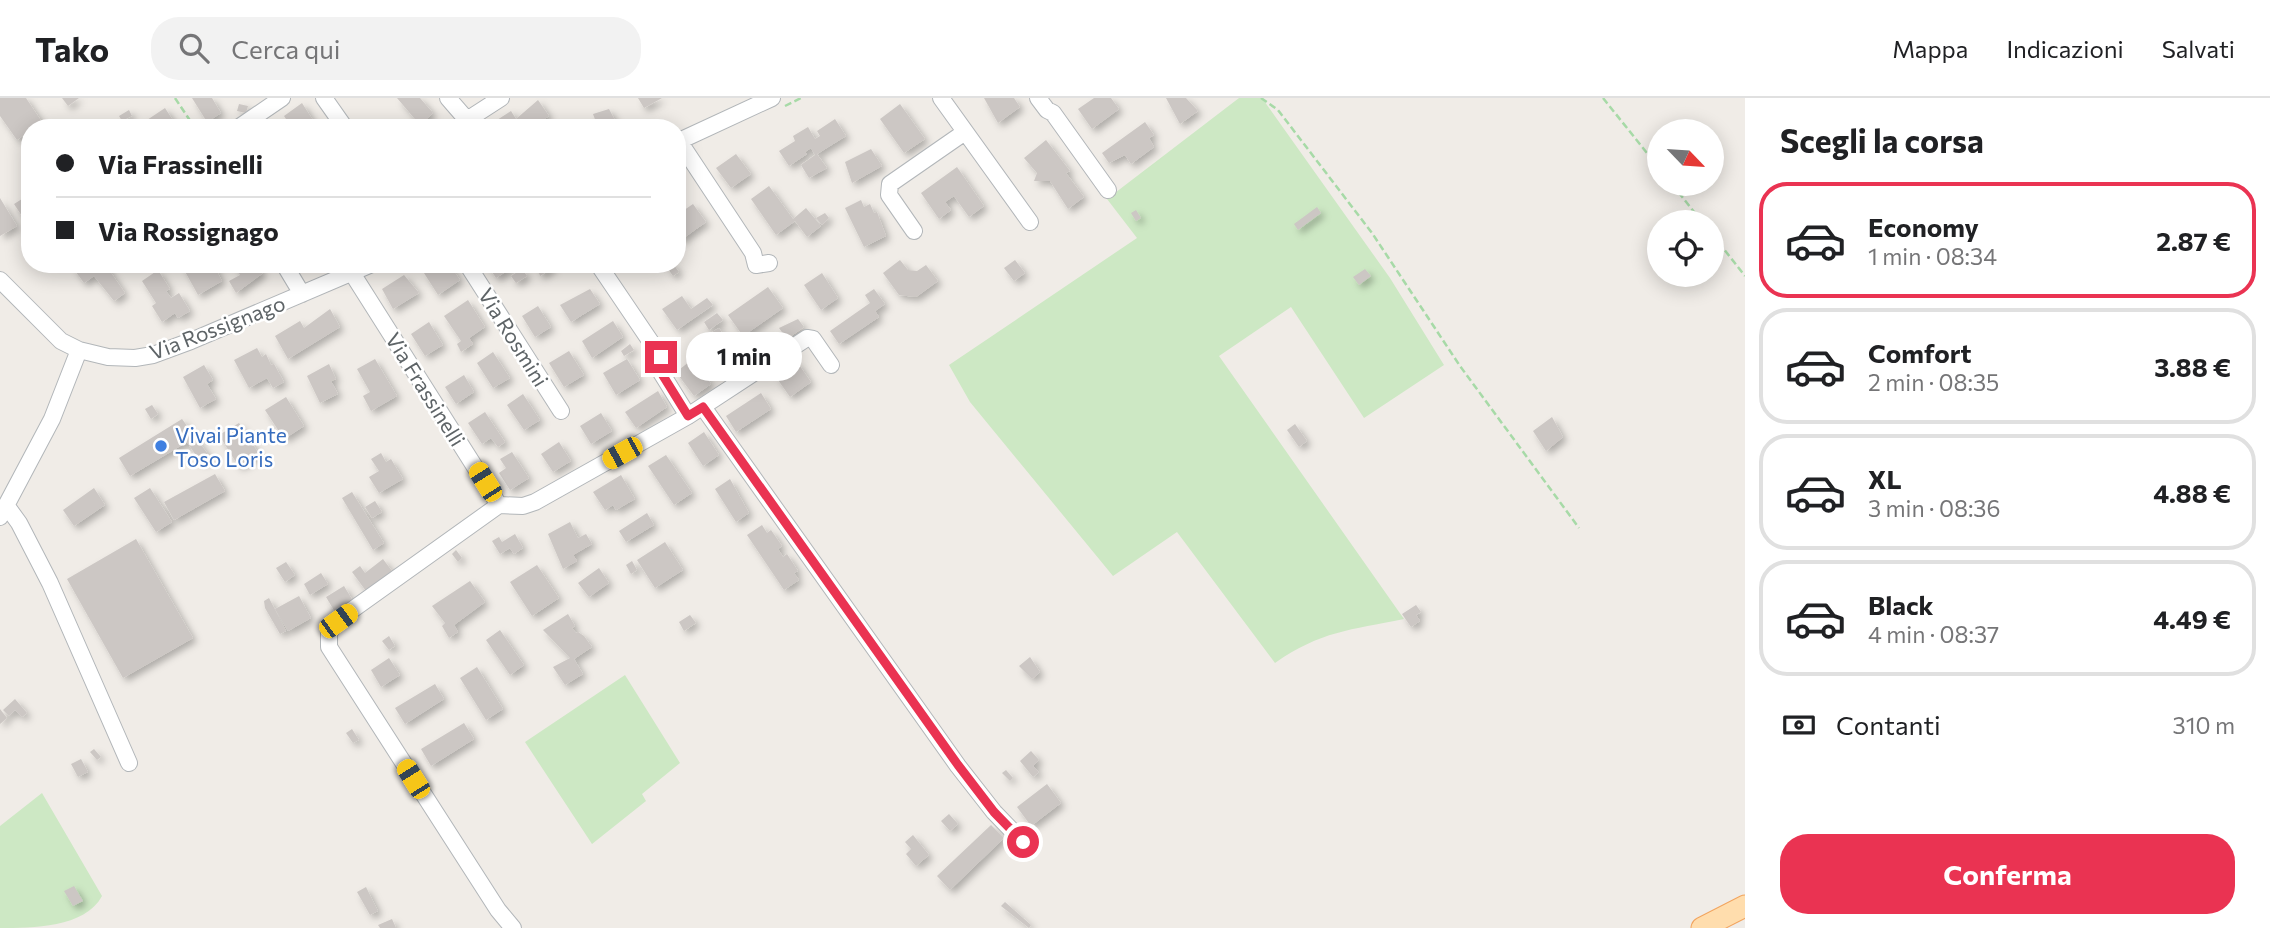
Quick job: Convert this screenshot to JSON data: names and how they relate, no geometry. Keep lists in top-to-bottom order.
{
  "streets": {
    "street": ["Via Rossignago", "Via Rosmini", "Via Frassinelli"]
  },
  "crossings": [
    ["Via Rossignago", "Via Frassinelli"]
  ],
  "places": ["Vivai Piante Toso Loris"],
  "north": "bottom right",
  "page": {
    "header": "Tako",
    "search": "Cerca qui",
    "nav": ["Mappa", "Indicazioni", "Salvati"],
    "heading": "Scegli la corsa",
    "banner": ["Via Frassinelli", "Via Rossignago"],
    "list": [
      {
        "name": "Economy",
        "note": "1 min · 08:34",
        "value": "2.87 €"
      },
      {
        "name": "Comfort",
        "note": "2 min · 08:35",
        "value": "3.88 €"
      },
      {
        "name": "XL",
        "note": "3 min · 08:36",
        "value": "4.88 €"
      },
      {
        "name": "Black",
        "note": "4 min · 08:37",
        "value": "4.49 €"
      }
    ],
    "bubble": "1 min",
    "pay": ["Contanti", "310 m"],
    "buttons": "Conferma"
  }
}
